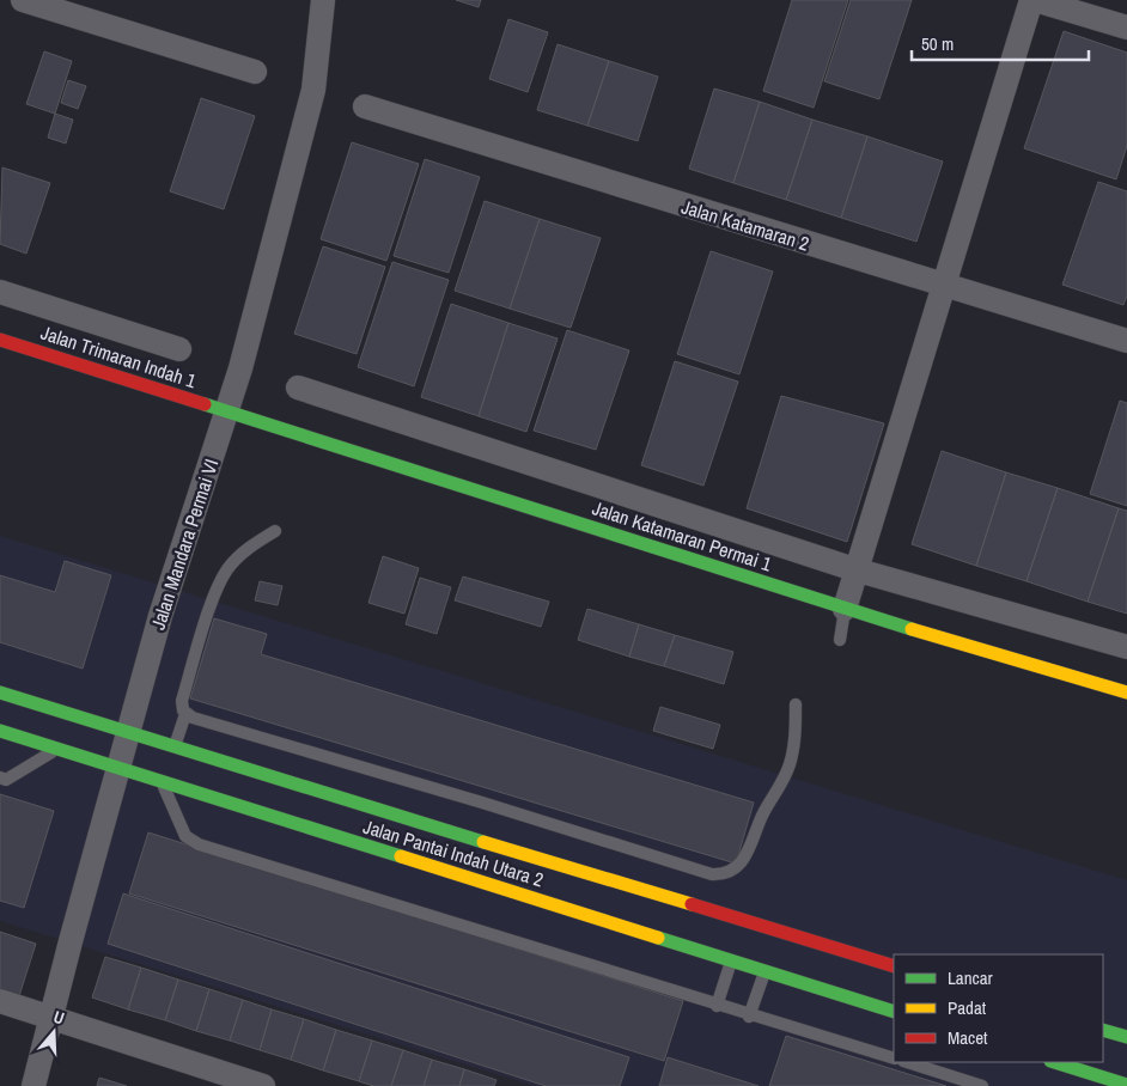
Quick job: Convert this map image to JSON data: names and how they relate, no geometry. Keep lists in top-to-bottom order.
{
  "streets": {
    "street": [
      "Jalan Katamaran 2",
      "Jalan Trimaran Indah 1",
      "Jalan Katamaran Permai 1",
      "Jalan Mandara Permai VI",
      "Jalan Pantai Indah Utara 2"
    ]
  },
  "crossings": [
    ["Jalan Trimaran Indah 1", "Jalan Katamaran Permai 1"],
    ["Jalan Trimaran Indah 1", "Jalan Mandara Permai VI"],
    ["Jalan Katamaran Permai 1", "Jalan Mandara Permai VI"],
    ["Jalan Mandara Permai VI", "Jalan Pantai Indah Utara 2"]
  ],
  "legend": ["Lancar", "Padat", "Macet"],
  "scale_bar": "50 m",
  "north": "top"
}
